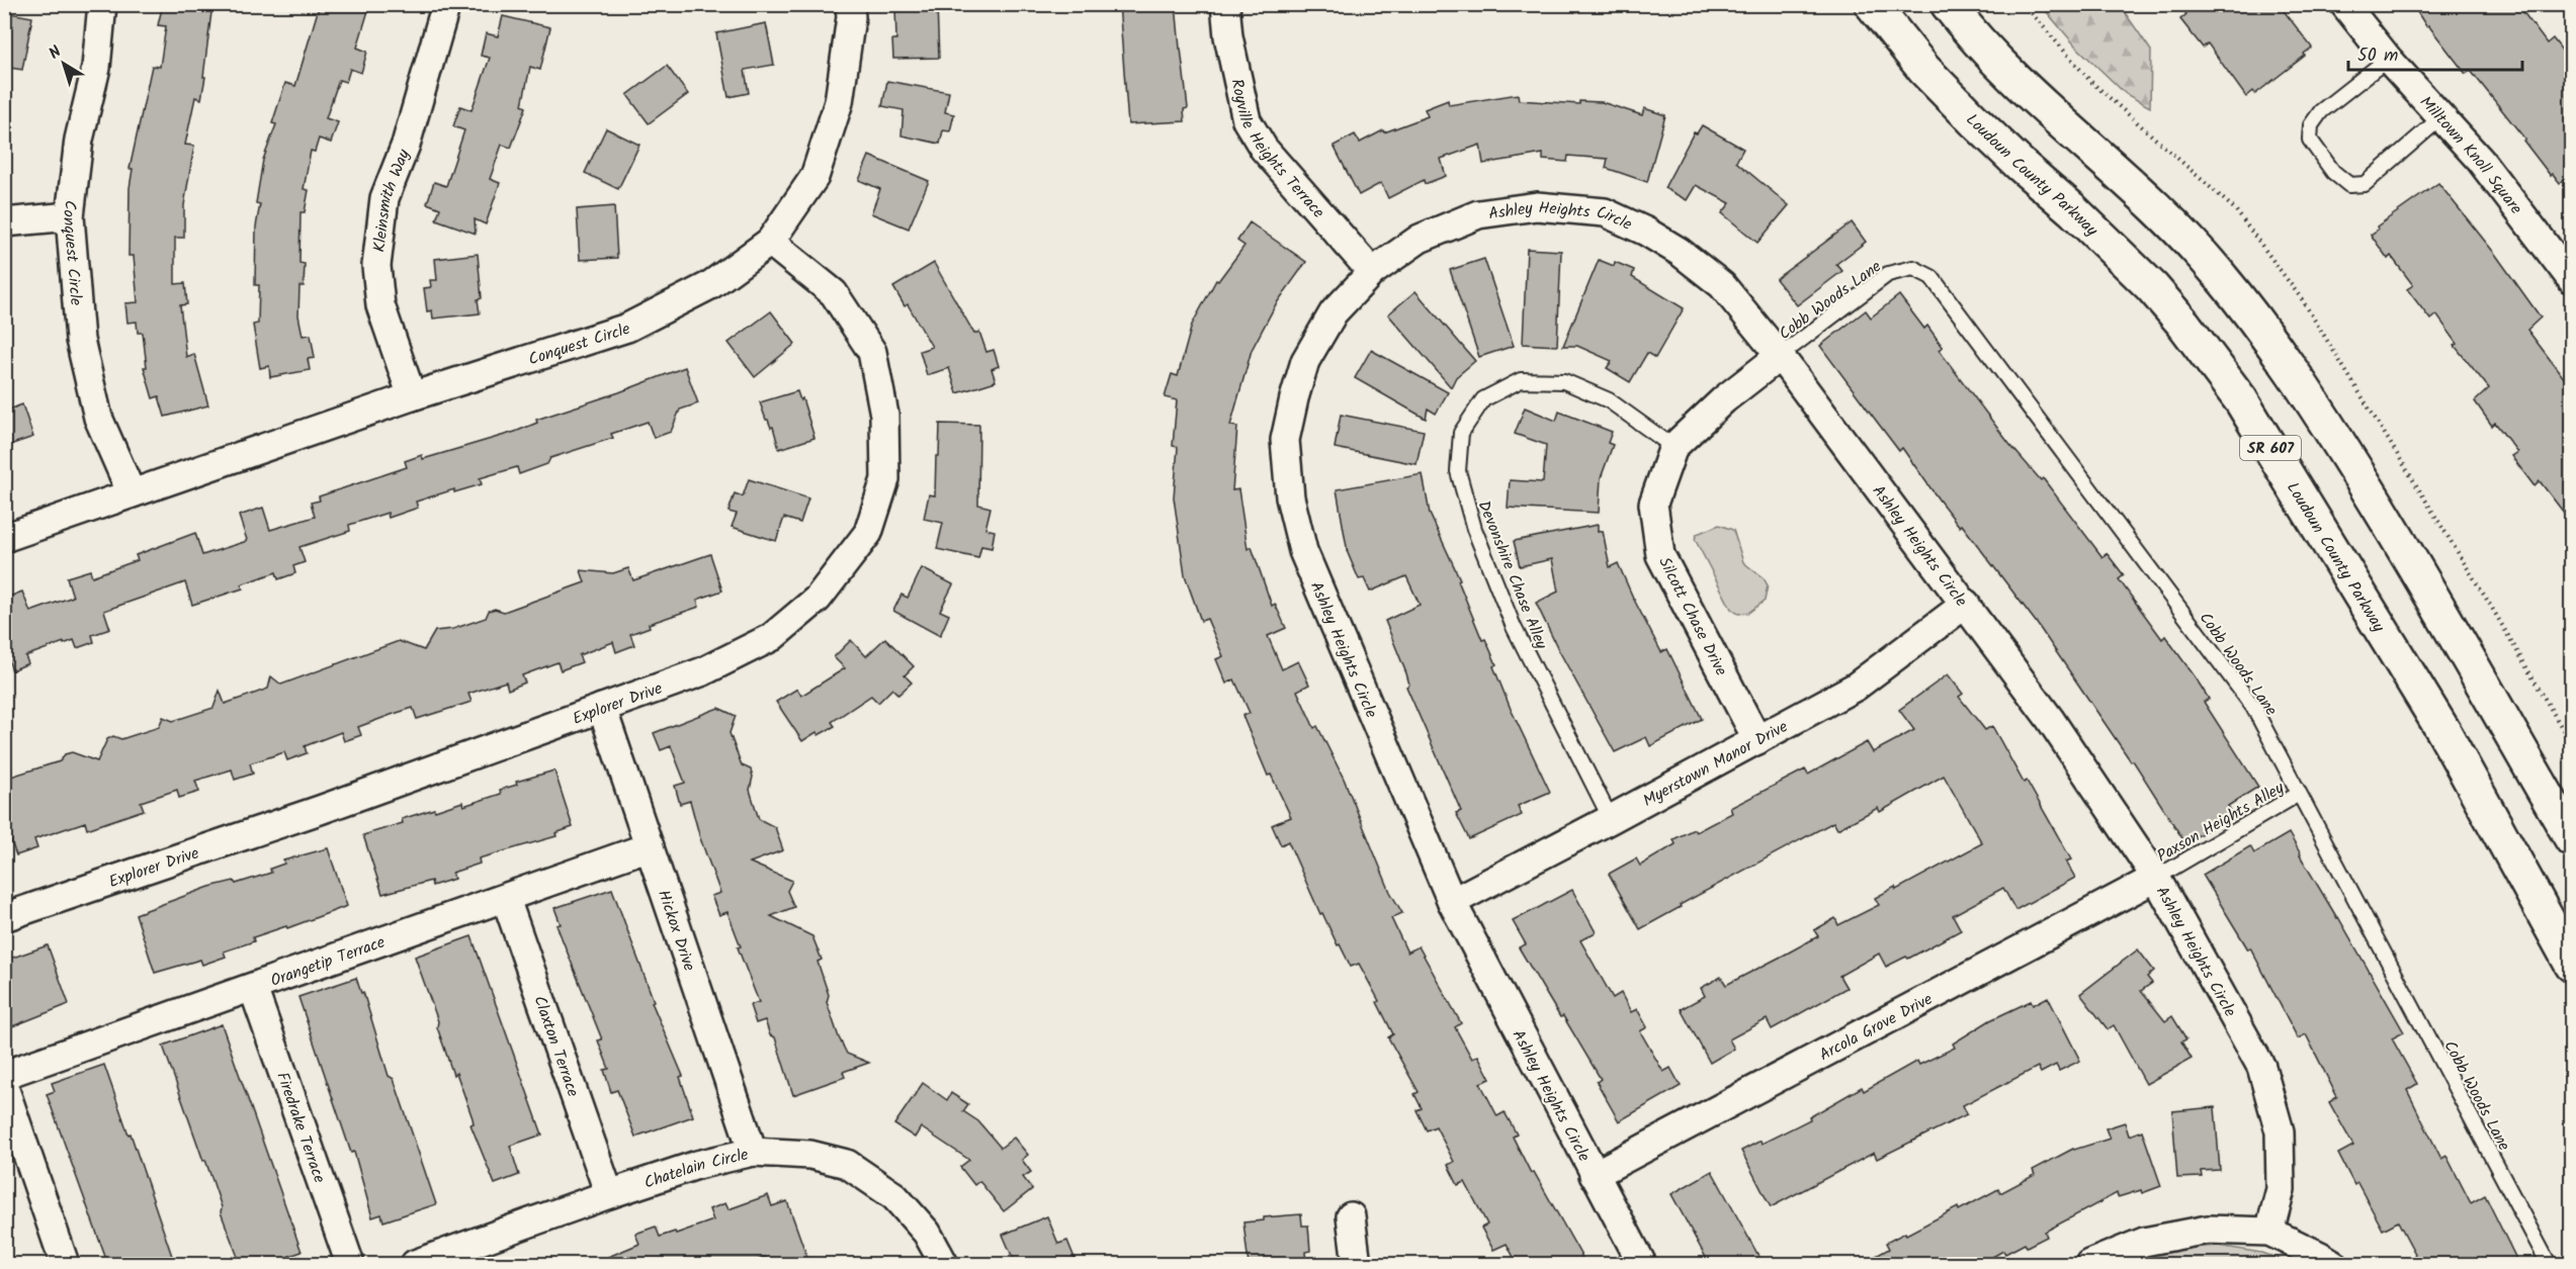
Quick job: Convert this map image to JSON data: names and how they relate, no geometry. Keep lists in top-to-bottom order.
{
  "streets": {
    "main road": ["Loudoun County Parkway", "SR 607"],
    "street": [
      "Royville Heights Terrace",
      "Milltown Knoll Square",
      "Kleinsmith Way",
      "Ashley Heights Circle",
      "Conquest Circle",
      "Silcott Chase Drive",
      "Explorer Drive",
      "Myerstown Manor Drive",
      "Hickox Drive",
      "Orangetip Terrace",
      "Arcola Grove Drive",
      "Claxton Terrace",
      "Firedrake Terrace",
      "Chatelain Circle"
    ],
    "lane": ["Cobb Woods Lane", "Devonshire Chase Alley", "Paxson Heights Alley"]
  },
  "crossings": [
    ["Royville Heights Terrace", "Ashley Heights Circle"],
    ["Kleinsmith Way", "Conquest Circle"],
    ["Ashley Heights Circle", "Cobb Woods Lane"],
    ["Ashley Heights Circle", "Silcott Chase Drive"],
    ["Ashley Heights Circle", "Myerstown Manor Drive"],
    ["Ashley Heights Circle", "Paxson Heights Alley"],
    ["Ashley Heights Circle", "Arcola Grove Drive"],
    ["Conquest Circle", "Explorer Drive"],
    ["Cobb Woods Lane", "Silcott Chase Drive"],
    ["Cobb Woods Lane", "Paxson Heights Alley"],
    ["Devonshire Chase Alley", "Silcott Chase Drive"],
    ["Devonshire Chase Alley", "Myerstown Manor Drive"],
    ["Silcott Chase Drive", "Myerstown Manor Drive"],
    ["Explorer Drive", "Hickox Drive"],
    ["Paxson Heights Alley", "Arcola Grove Drive"],
    ["Hickox Drive", "Orangetip Terrace"],
    ["Hickox Drive", "Chatelain Circle"],
    ["Orangetip Terrace", "Claxton Terrace"],
    ["Orangetip Terrace", "Firedrake Terrace"],
    ["Claxton Terrace", "Chatelain Circle"]
  ],
  "scale_bar": "50 m",
  "north": "top left"
}
